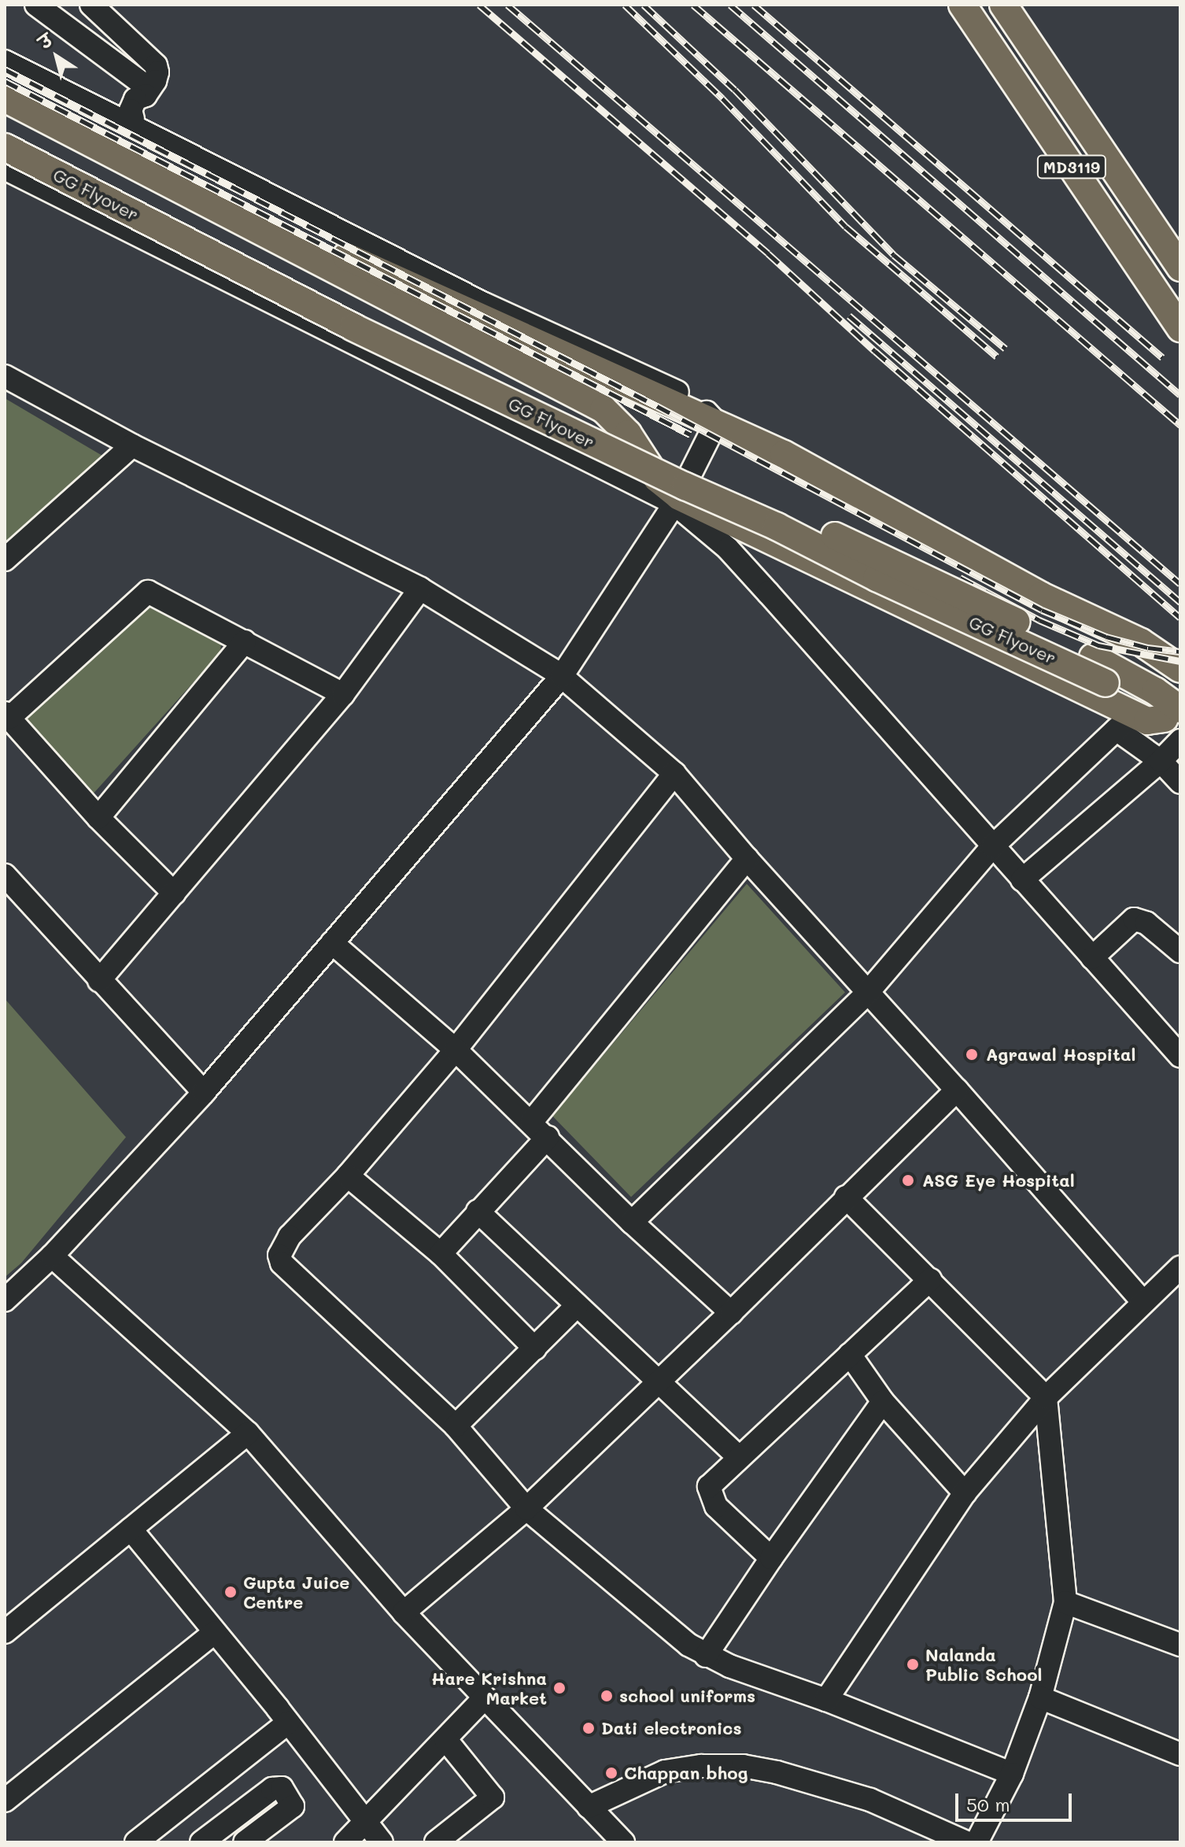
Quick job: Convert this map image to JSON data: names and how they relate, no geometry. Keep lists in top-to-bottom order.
{
  "streets": {
    "main road": ["MD3119", "GG Flyover"]
  },
  "places": [
    "Agrawal Hospital",
    "ASG Eye Hospital",
    "Gupta Juice Centre",
    "Nalanda Public School",
    "Hare Krishna Market",
    "school uniforms",
    "Dati electronics",
    "Chappan bhog"
  ],
  "scale_bar": "50 m",
  "north": "top left"
}
